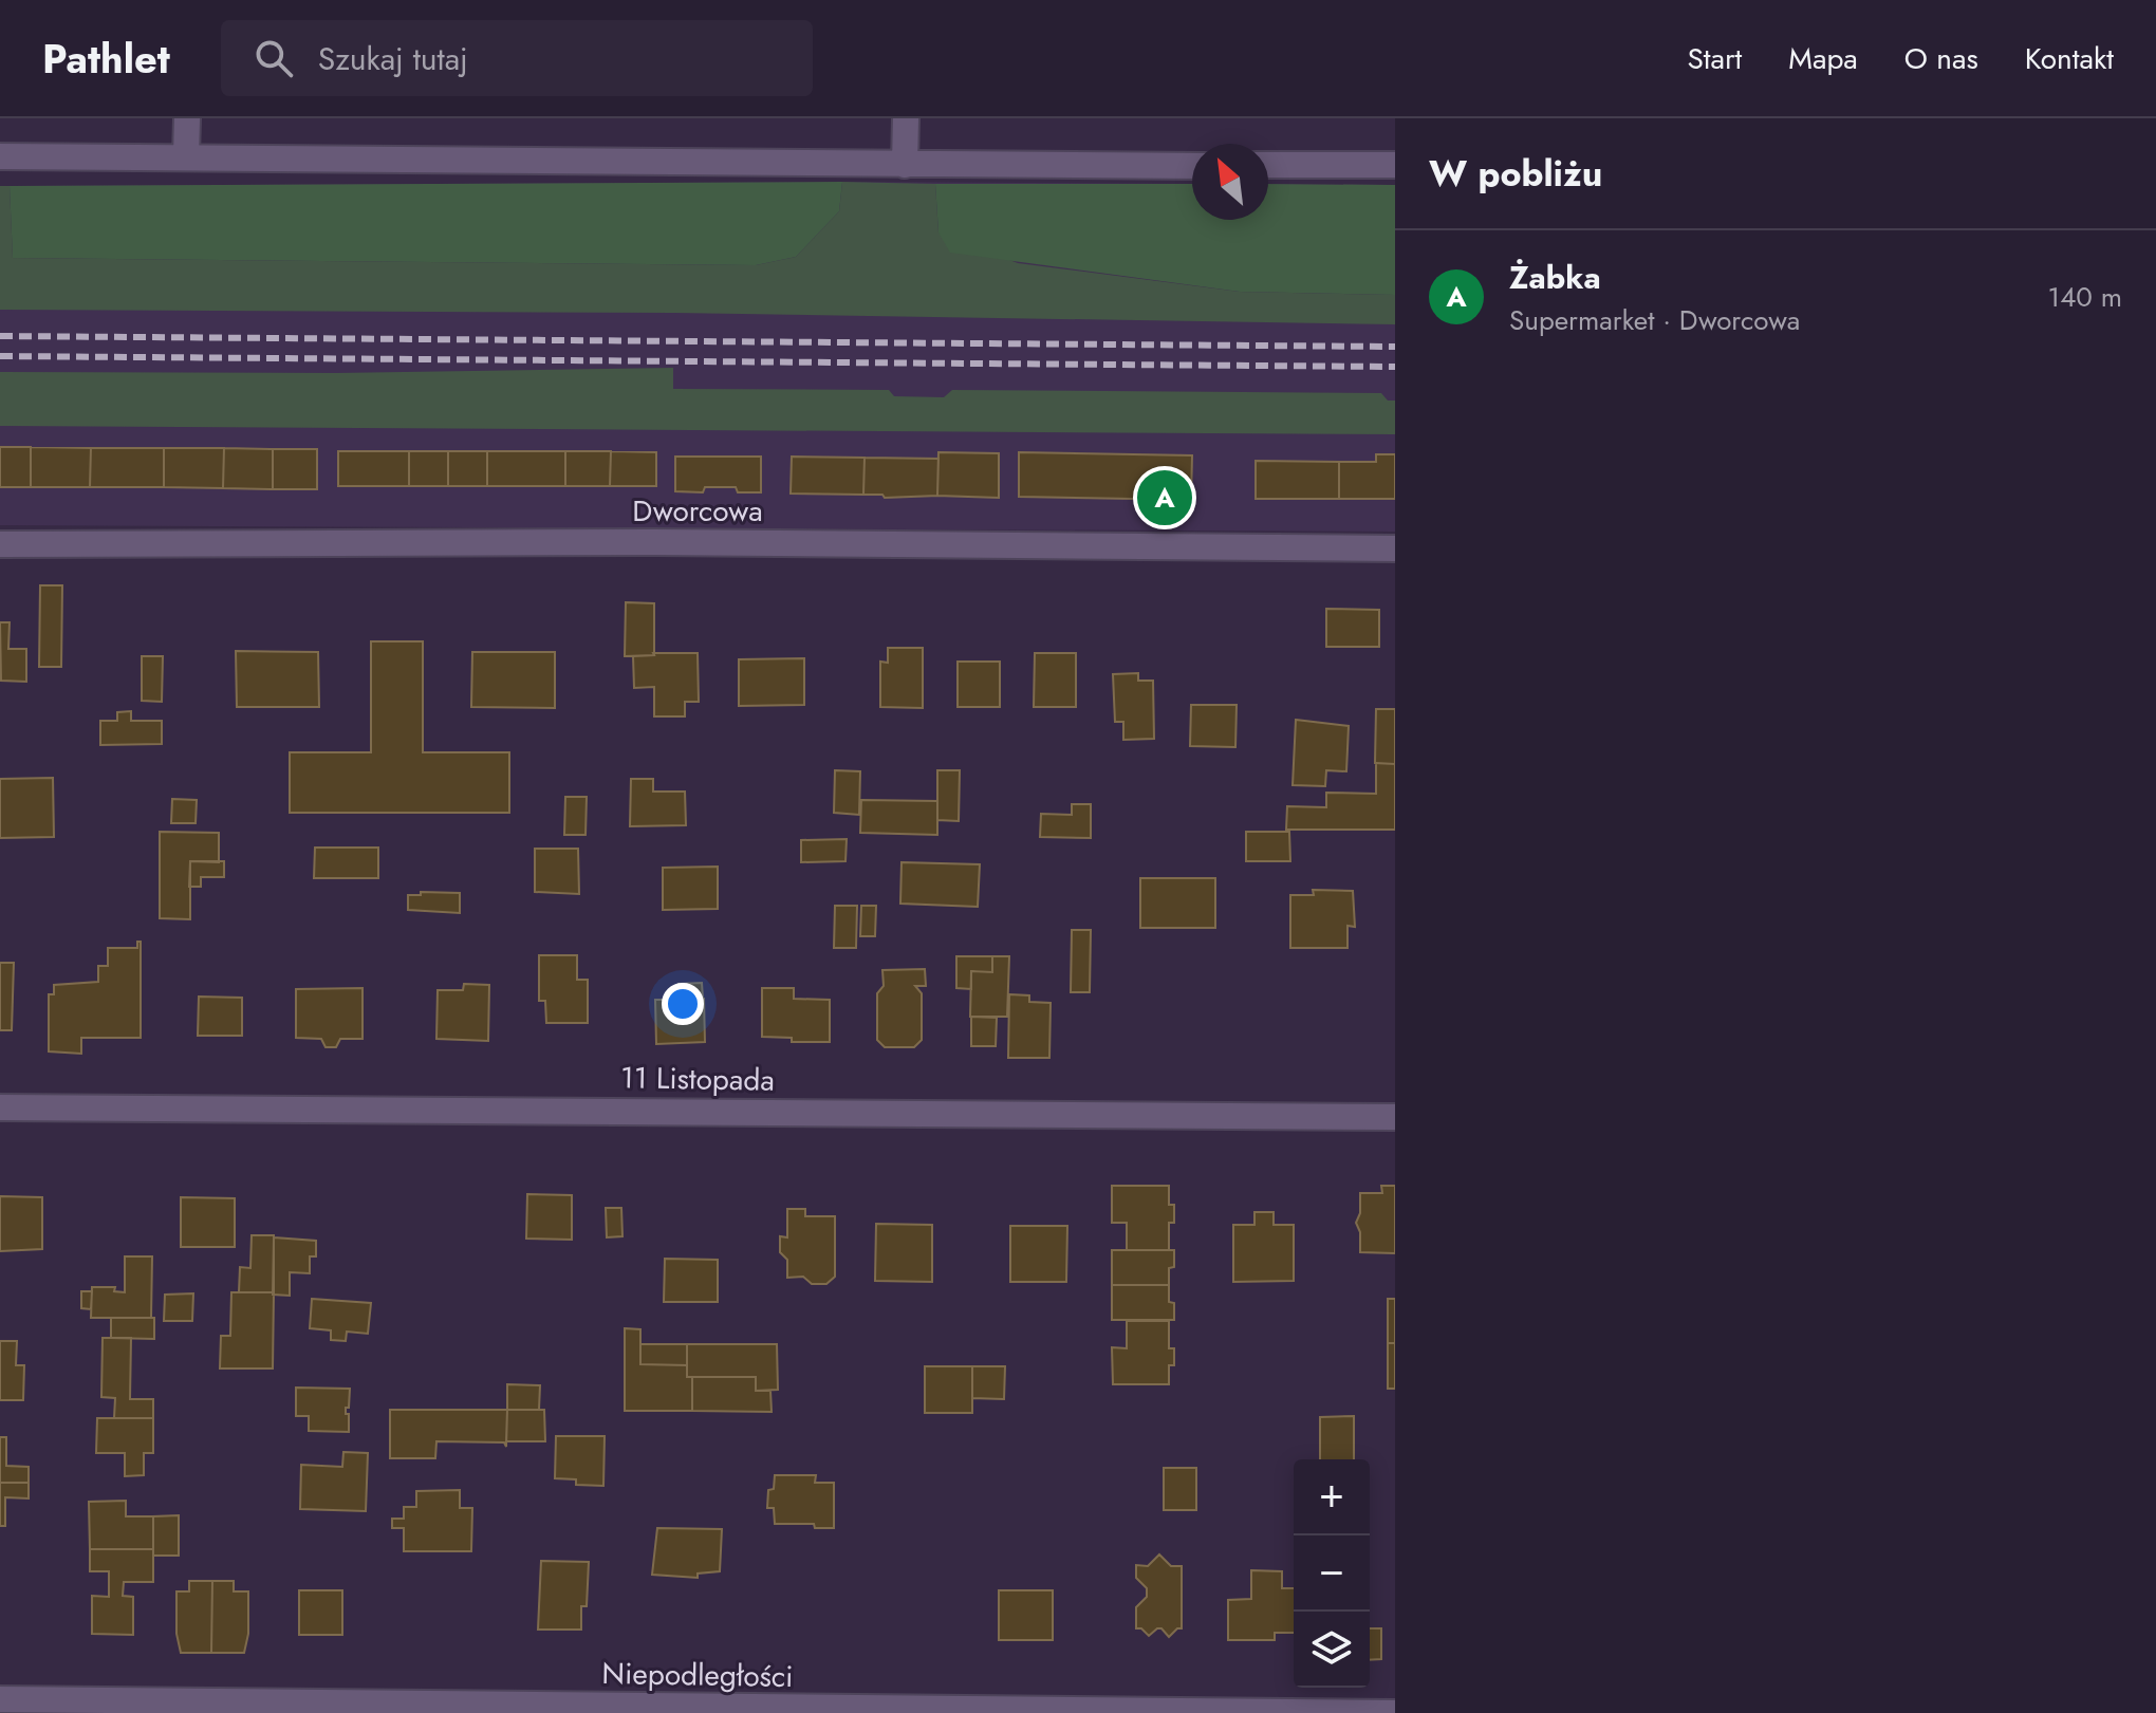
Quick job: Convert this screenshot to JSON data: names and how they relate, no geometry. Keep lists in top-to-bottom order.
{
  "streets": {
    "street": ["Dworcowa", "11 Listopada", "Niepodległości"]
  },
  "north": "top left",
  "page": {
    "header": "Pathlet",
    "search": "Szukaj tutaj",
    "nav": [
      "Start",
      "Mapa",
      "O nas",
      "Kontakt"
    ],
    "heading": "W pobliżu",
    "list": [
      {
        "mark": "A",
        "name": "Żabka",
        "note": "Supermarket · Dworcowa",
        "value": "140 m"
      }
    ],
    "pins": "A",
    "map_buttons": ["+", "−"]
  }
}
